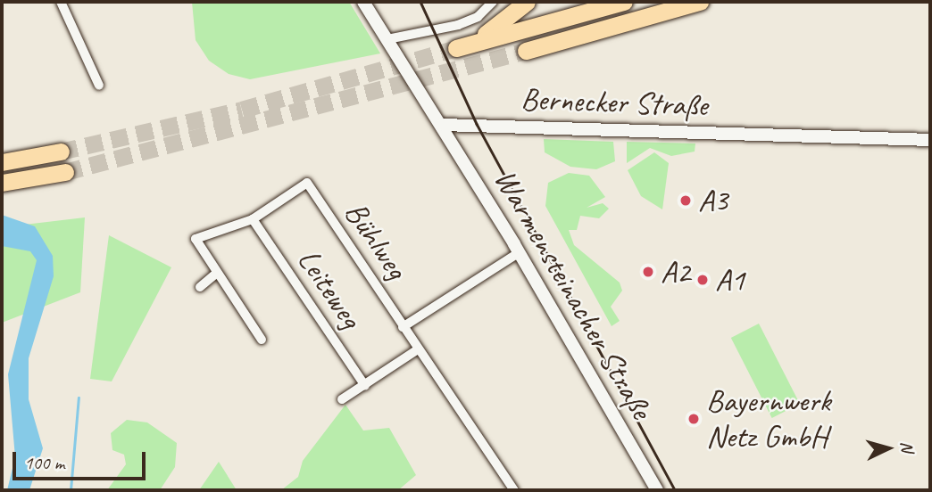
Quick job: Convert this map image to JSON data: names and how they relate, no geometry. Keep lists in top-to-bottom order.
{
  "streets": {
    "street": [
      "Bernecker Straße",
      "Bühlweg",
      "Leiteweg",
      "Warmensteinacher Straße"
    ]
  },
  "crossings": [
    ["Bernecker Straße", "Warmensteinacher Straße"],
    ["Bühlweg", "Leiteweg"],
    ["Bühlweg", "Warmensteinacher Straße"]
  ],
  "places": [
    "A3",
    "A2",
    "A1",
    "Bayernwerk Netz GmbH"
  ],
  "scale_bar": "100 m",
  "north": "right"
}
